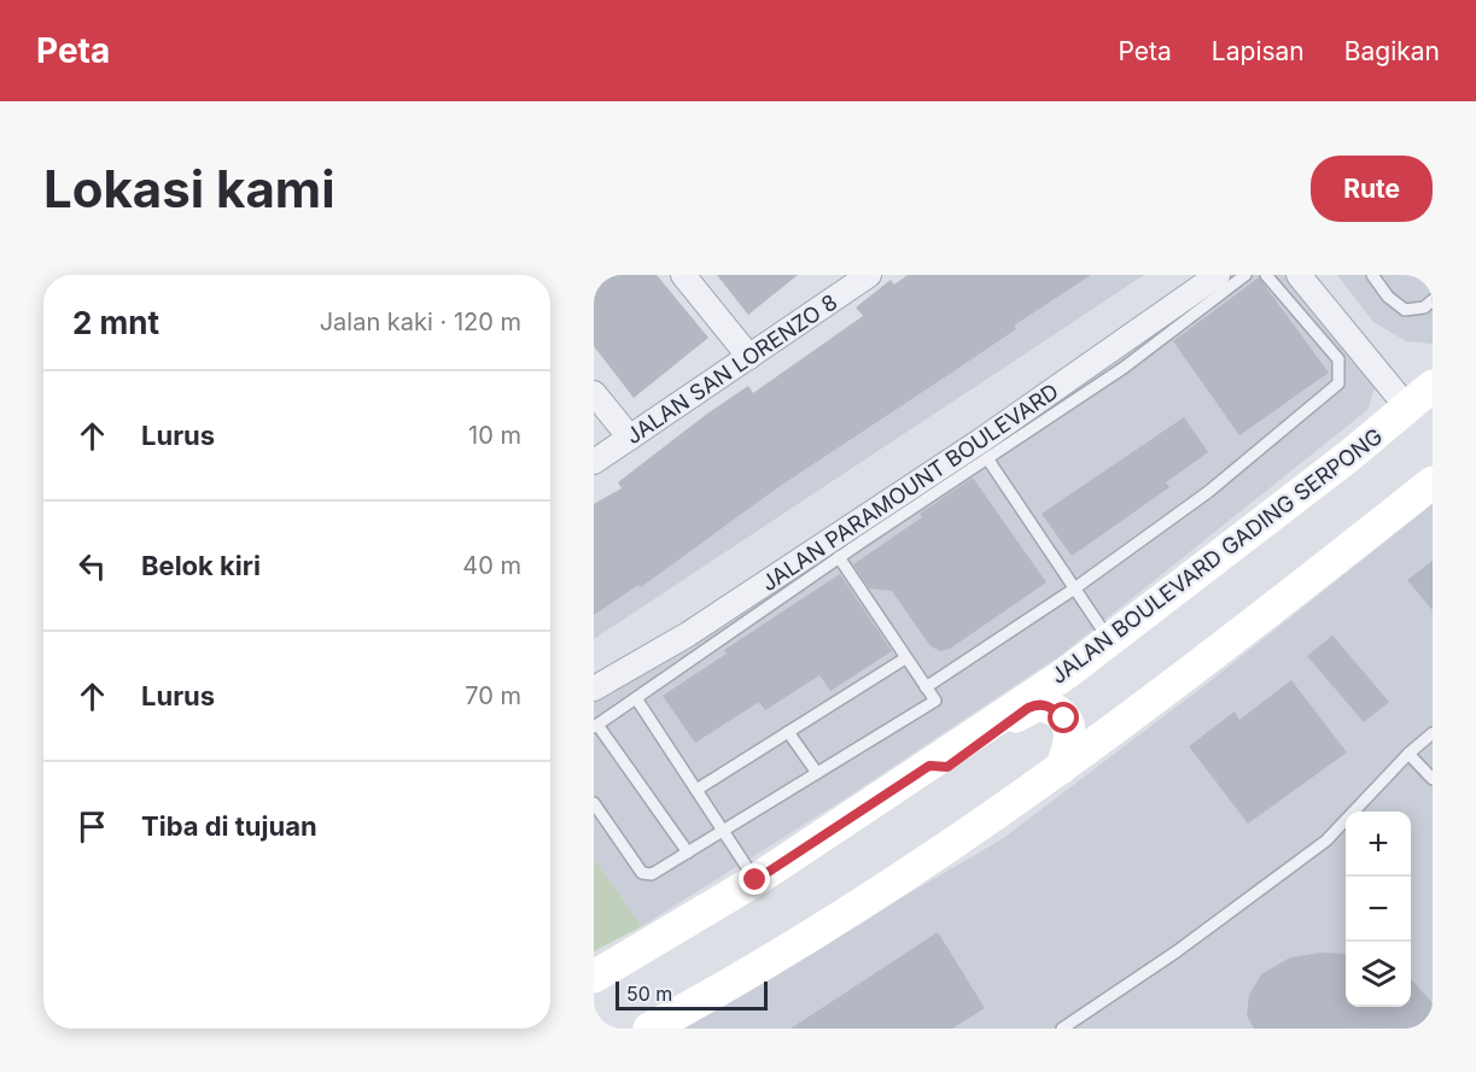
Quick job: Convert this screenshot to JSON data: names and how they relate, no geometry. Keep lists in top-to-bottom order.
{
  "streets": {
    "main road": ["JALAN BOULEVARD GADING SERPONG"],
    "street": ["JALAN SAN LORENZO 8", "JALAN PARAMOUNT BOULEVARD"]
  },
  "scale_bar": "50 m",
  "page": {
    "header": "Peta",
    "nav": ["Peta", "Lapisan", "Bagikan"],
    "buttons": "Rute",
    "title": "Lokasi kami",
    "heading": ["2 mnt", "Jalan kaki · 120 m"],
    "list": [
      ["Lurus", "10 m"],
      ["Belok kiri", "40 m"],
      ["Lurus", "70 m"],
      "Tiba di tujuan"
    ],
    "map_buttons": ["+", "−"],
    "scale": "50 m"
  }
}
